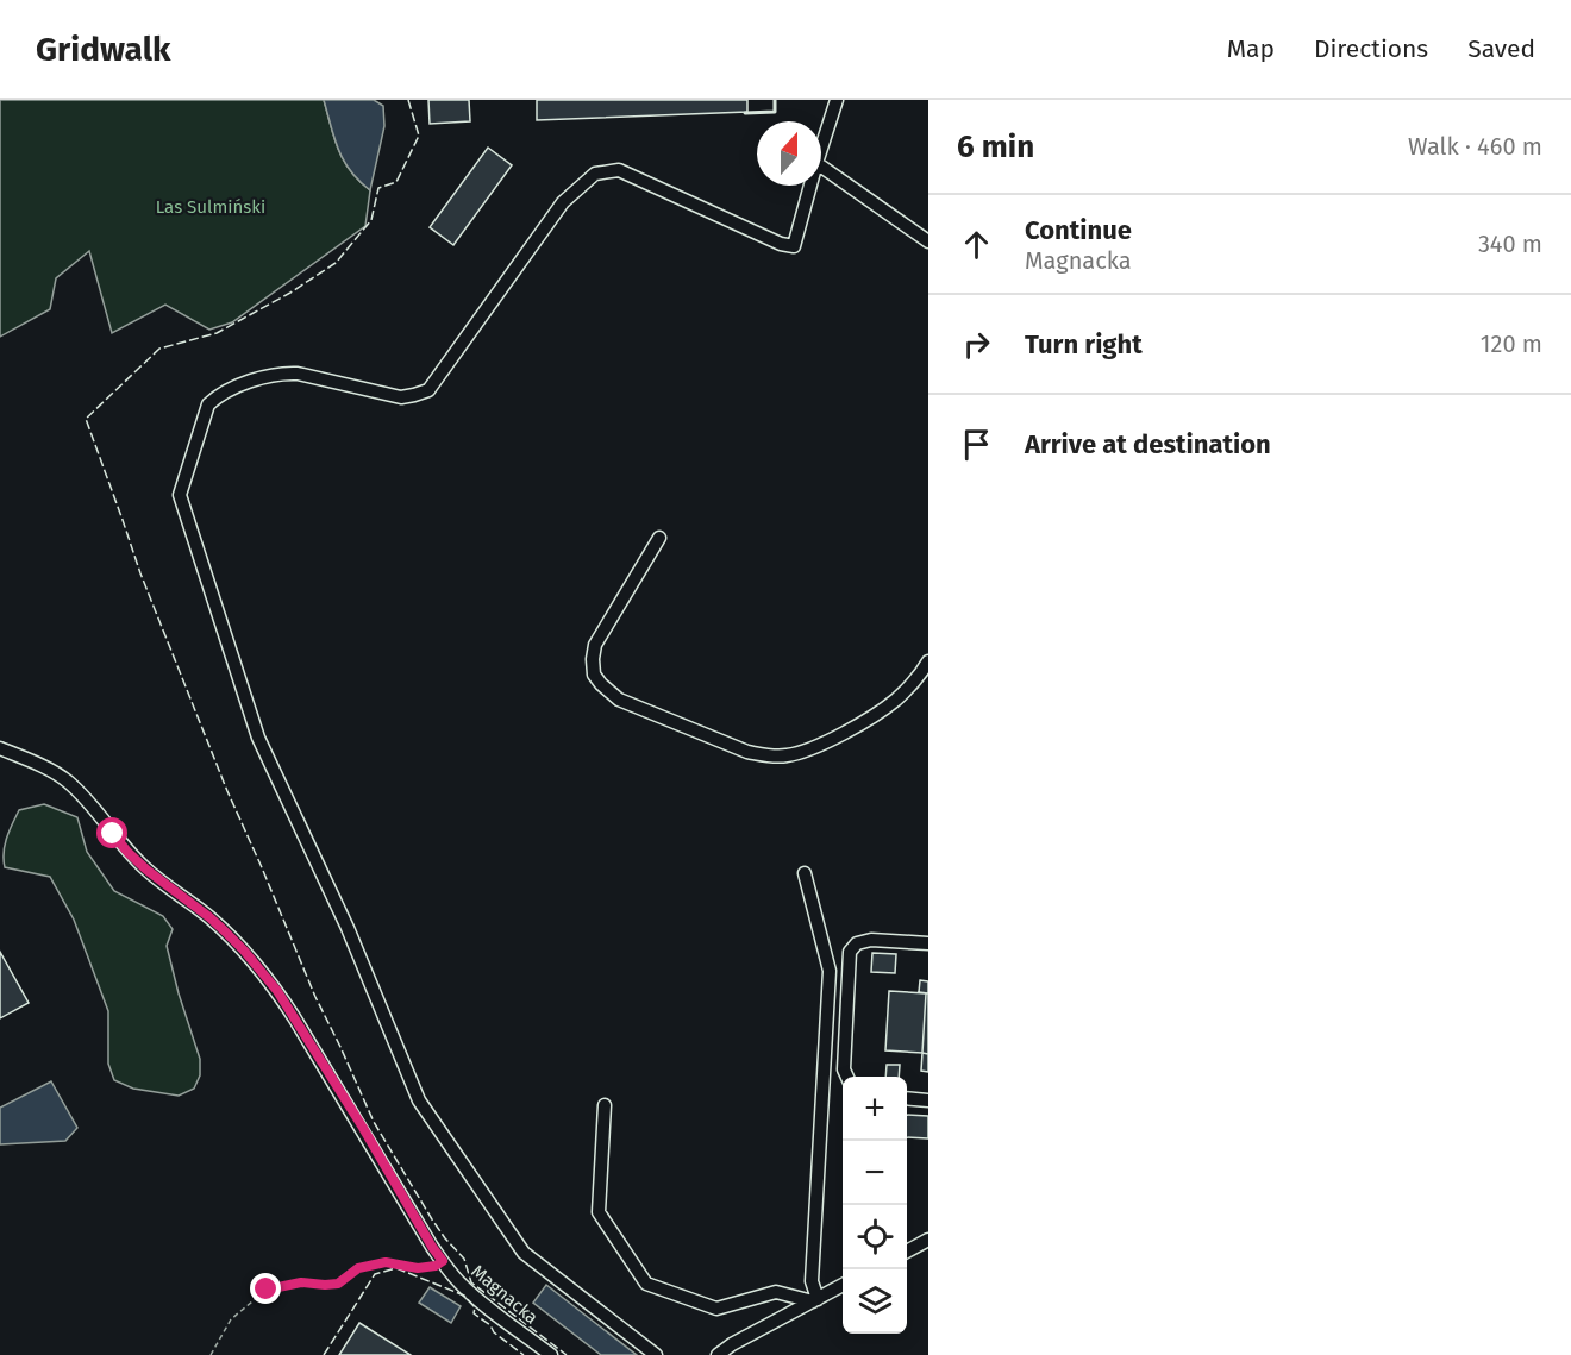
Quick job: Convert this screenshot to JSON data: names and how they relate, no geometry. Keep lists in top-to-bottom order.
{
  "streets": {
    "street": ["Magnacka"]
  },
  "parks": ["Las Sulmiński"],
  "north": "top",
  "page": {
    "header": "Gridwalk",
    "nav": ["Map", "Directions", "Saved"],
    "heading": ["6 min", "Walk · 460 m"],
    "list": [
      ["Continue", "Magnacka", "340 m"],
      ["Turn right", "120 m"],
      "Arrive at destination"
    ],
    "map_buttons": ["+", "−"]
  }
}
